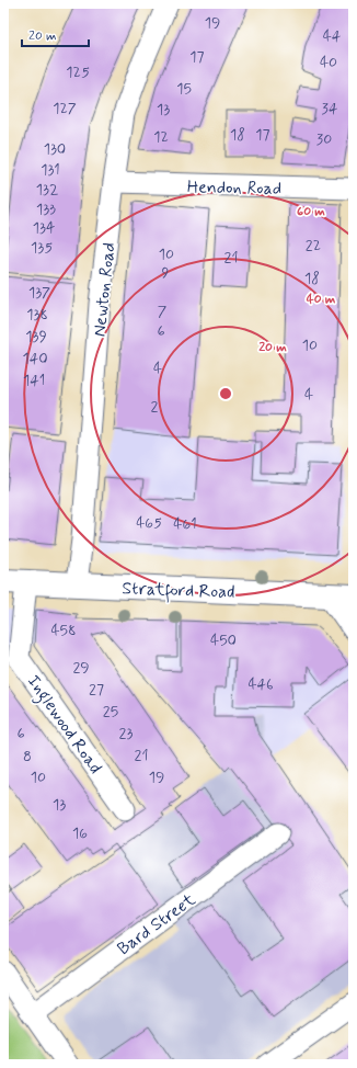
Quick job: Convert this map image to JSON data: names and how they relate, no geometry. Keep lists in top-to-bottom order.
{
  "streets": {
    "highway": ["Stratford Road"],
    "street": [
      "Hendon Road",
      "Newton Road",
      "Inglewood Road",
      "Bard Street"
    ]
  },
  "crossings": [
    ["Hendon Road", "Newton Road"],
    ["Newton Road", "Stratford Road"],
    ["Stratford Road", "Inglewood Road"]
  ],
  "house_numbers": [
    "19",
    "44",
    "17",
    "40",
    "125",
    "15",
    "127",
    "34",
    "13",
    "18",
    "17",
    "12",
    "30",
    "130",
    "131",
    "132",
    "133",
    "134",
    "22",
    "135",
    "10",
    "21",
    "9",
    "18",
    "137",
    "7",
    "138",
    "6",
    "139",
    "10",
    "140",
    "4",
    "141",
    "4",
    "2",
    "465",
    "461",
    "458",
    "450",
    "29",
    "446",
    "27",
    "25",
    "6",
    "23",
    "21",
    "8",
    "10",
    "19",
    "13",
    "16"
  ],
  "scale_bar": "20 m",
  "rings": ["60 m", "40 m", "20 m"]
}
